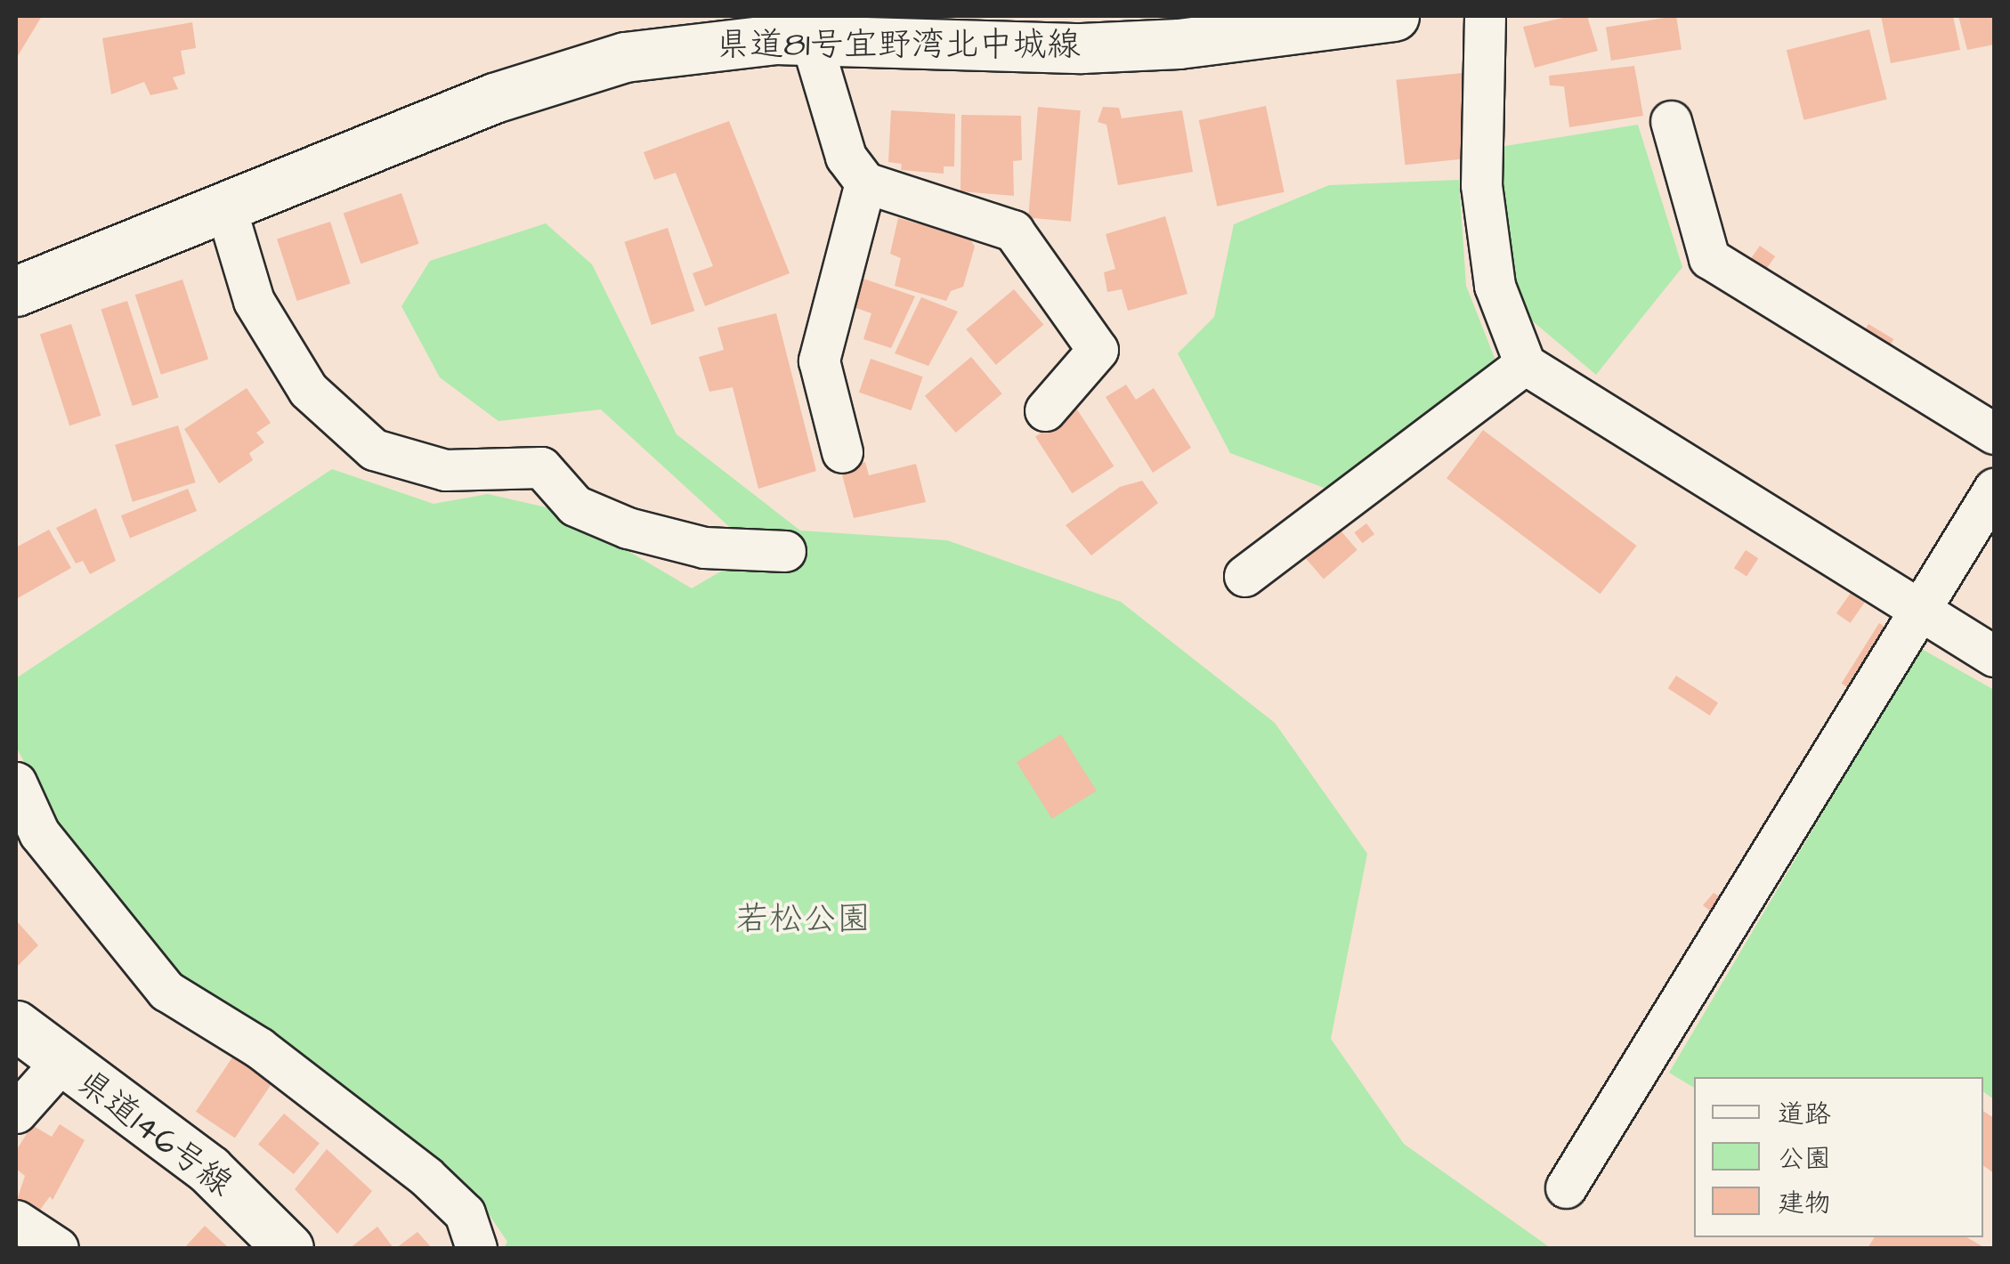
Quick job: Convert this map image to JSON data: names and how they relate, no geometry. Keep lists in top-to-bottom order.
{
  "streets": {
    "main road": ["県道81号宜野湾北中城線", "県道146号線"]
  },
  "parks": ["若松公園"],
  "legend": ["道路", "公園", "建物"]
}
